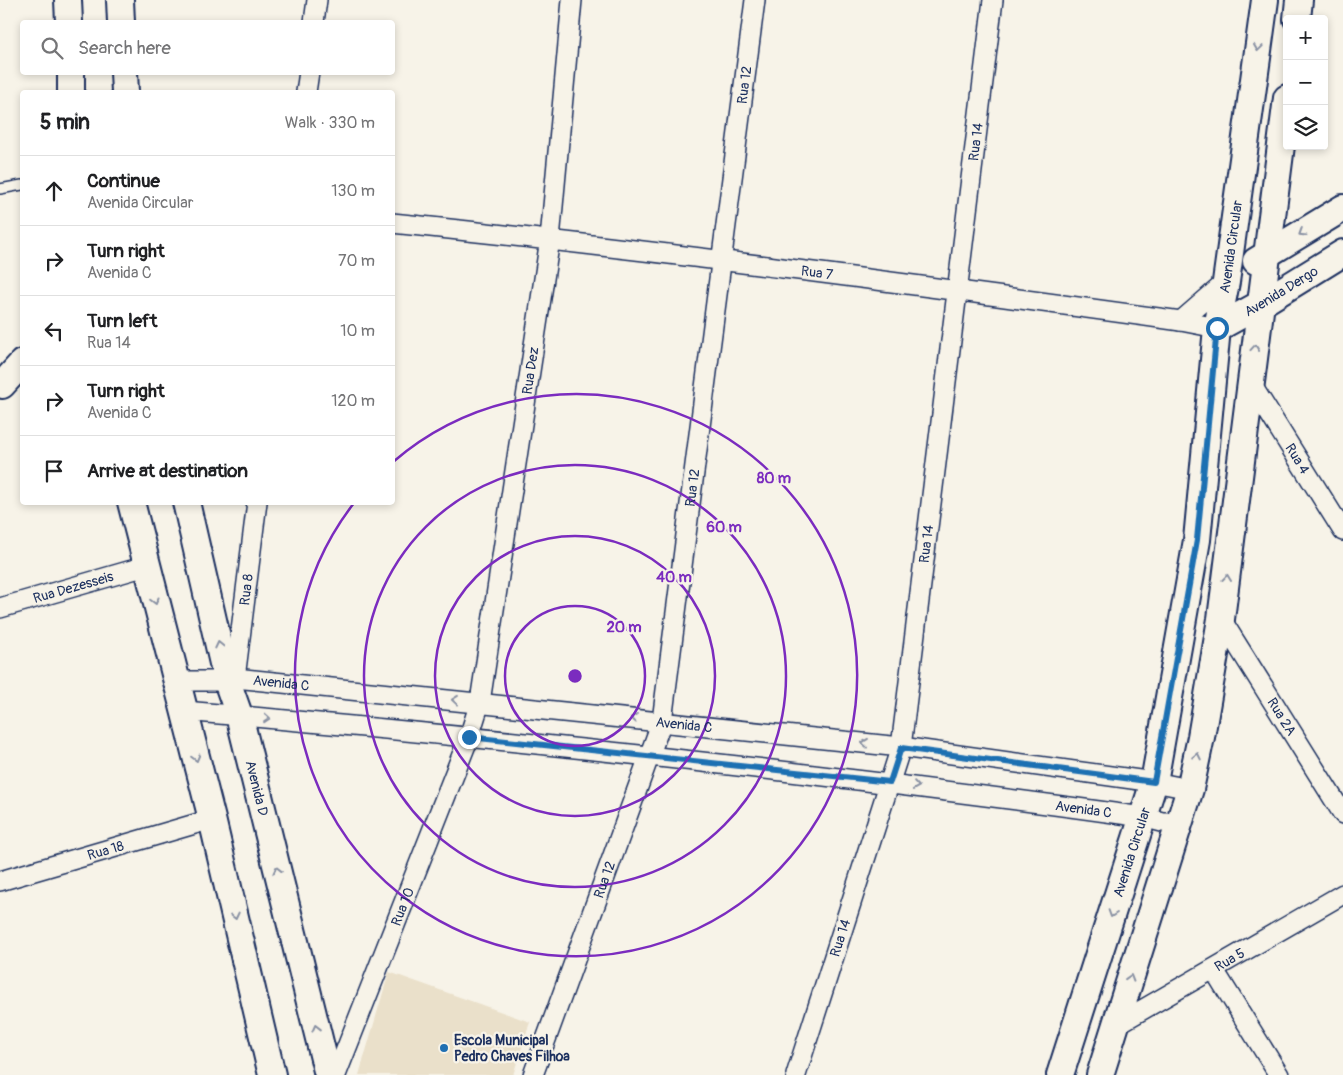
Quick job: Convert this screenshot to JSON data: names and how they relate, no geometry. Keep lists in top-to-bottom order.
{
  "streets": {
    "main road": ["Avenida Circular", "Avenida Dergo", "Avenida D"],
    "street": [
      "Rua 12",
      "Rua 14",
      "Rua 7",
      "Rua Dez",
      "Rua 4",
      "Rua Dezesseis",
      "Rua 8",
      "Avenida C",
      "Rua 2A",
      "Rua 18",
      "Rua 10",
      "Rua 5"
    ]
  },
  "crossings": [
    ["Rua 12", "Rua 7"],
    ["Rua 12", "Avenida C"],
    ["Rua 14", "Rua 7"],
    ["Rua 14", "Avenida C"],
    ["Avenida Circular", "Rua 7"],
    ["Avenida Circular", "Avenida Dergo"],
    ["Avenida Circular", "Avenida C"],
    ["Rua 7", "Avenida Dergo"],
    ["Rua 7", "Rua Dez"],
    ["Rua Dez", "Avenida C"],
    ["Rua Dez", "Rua 10"],
    ["Rua 8", "Avenida C"],
    ["Rua 8", "Avenida D"],
    ["Avenida C", "Avenida D"],
    ["Avenida C", "Rua 10"],
    ["Avenida D", "Rua 10"]
  ],
  "places": ["Escola Municipal Pedro Chaves Filhoa"],
  "page": {
    "map_buttons": ["+", "−"],
    "search": "Search here",
    "heading": ["5 min", "Walk · 330 m"],
    "list": [
      ["Continue", "Avenida Circular", "130 m"],
      ["Turn right", "Avenida C", "70 m"],
      ["Turn left", "Rua 14", "10 m"],
      ["Turn right", "Avenida C", "120 m"],
      "Arrive at destination"
    ]
  },
  "rings": [
    "80 m",
    "60 m",
    "40 m",
    "20 m"
  ]
}
